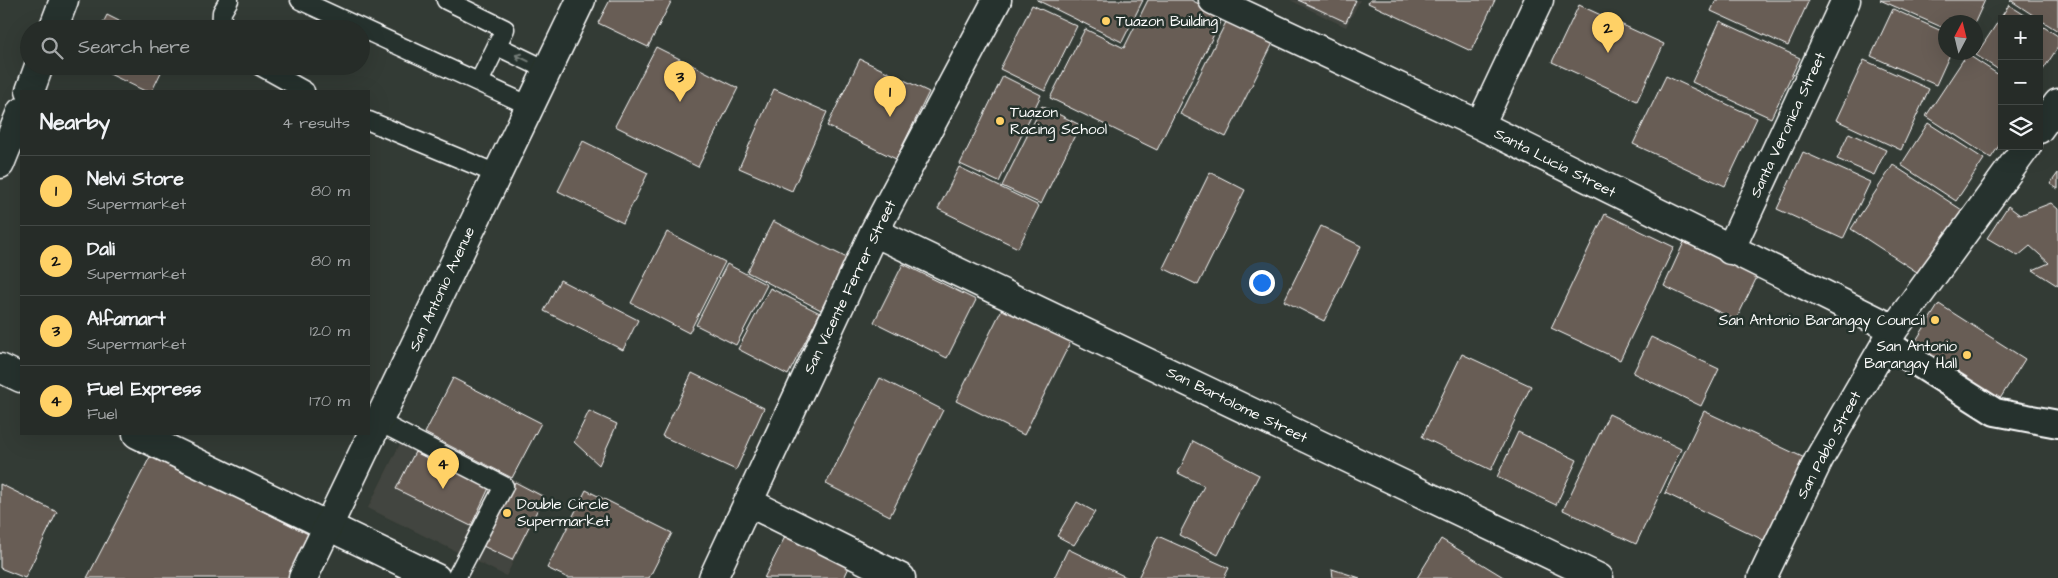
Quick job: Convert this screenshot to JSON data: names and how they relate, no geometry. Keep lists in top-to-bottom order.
{
  "streets": {
    "street": [
      "Santa Veronica Street",
      "Santa Lucia Street",
      "San Vicente Ferrer Street",
      "San Antonio Avenue",
      "San Bartolome Street",
      "San Pablo Street"
    ]
  },
  "crossings": [
    ["Santa Veronica Street", "Santa Lucia Street"],
    ["Santa Lucia Street", "San Pablo Street"],
    ["San Vicente Ferrer Street", "San Bartolome Street"]
  ],
  "places": [
    "Tuazon Building",
    "Tuazon Racing School",
    "San Antonio Barangay Council",
    "San Antonio Barangay Hall",
    "Double Circle Supermarket"
  ],
  "north": "top",
  "page": {
    "pins": [
      "2",
      "3",
      "1",
      "4"
    ],
    "map_buttons": ["+", "−"],
    "search": "Search here",
    "heading": ["Nearby", "4 results"],
    "list": [
      {
        "mark": "1",
        "name": "Nelvi Store",
        "note": "Supermarket",
        "value": "80 m"
      },
      {
        "mark": "2",
        "name": "Dali",
        "note": "Supermarket",
        "value": "80 m"
      },
      {
        "mark": "3",
        "name": "Alfamart",
        "note": "Supermarket",
        "value": "120 m"
      },
      {
        "mark": "4",
        "name": "Fuel Express",
        "note": "Fuel",
        "value": "170 m"
      }
    ]
  }
}
